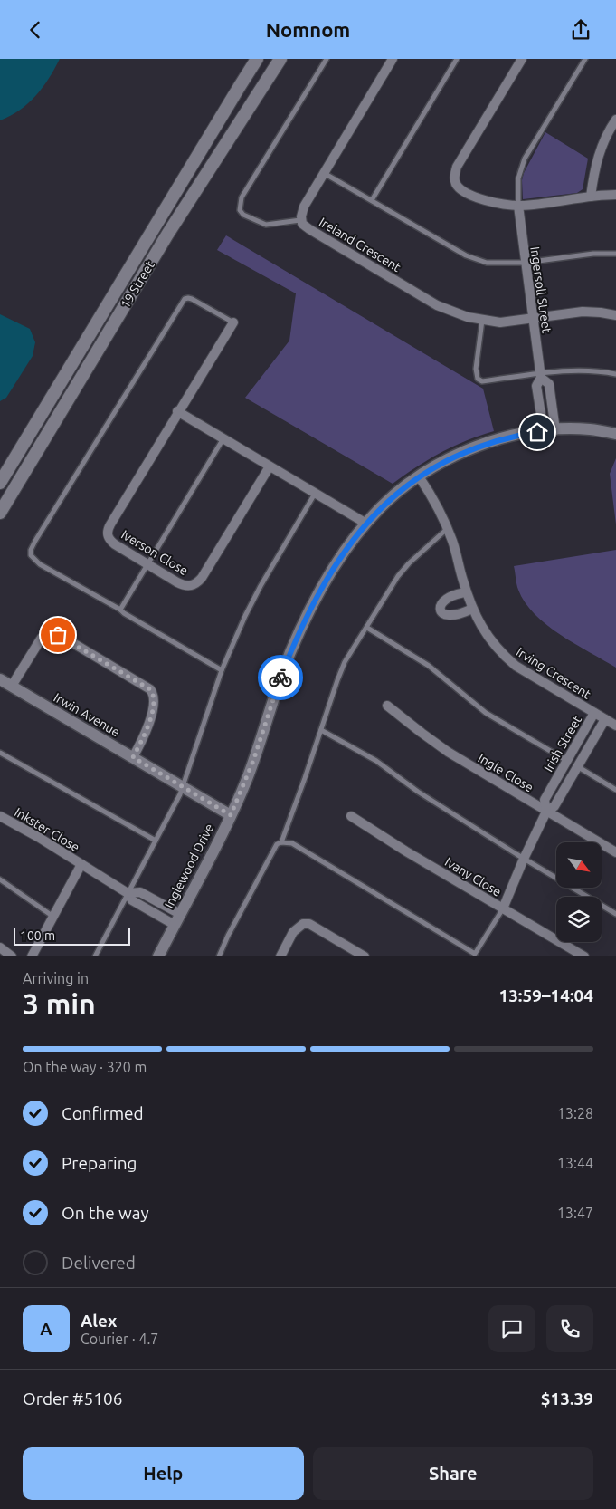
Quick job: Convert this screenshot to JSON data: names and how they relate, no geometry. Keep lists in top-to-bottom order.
{
  "streets": {
    "main road": ["19 Street"],
    "street": [
      "Ireland Crescent",
      "Ingersoll Street",
      "Iverson Close",
      "Irving Crescent",
      "Irwin Avenue",
      "Irish Street",
      "Ingle Close",
      "Inkster Close",
      "Inglewood Drive",
      "Ivany Close"
    ]
  },
  "crossings": [
    ["Ireland Crescent", "Ingersoll Street"],
    ["Ingersoll Street", "Inglewood Drive"],
    ["Irving Crescent", "Irish Street"],
    ["Irving Crescent", "Inglewood Drive"],
    ["Irwin Avenue", "Inglewood Drive"],
    ["Irish Street", "Ingle Close"],
    ["Irish Street", "Ivany Close"],
    ["Inkster Close", "Inglewood Drive"]
  ],
  "scale_bar": "100 m",
  "north": "bottom right",
  "page": {
    "header": "Nomnom",
    "scale": "100 m",
    "heading": ["3 min", "Arriving in", "13:59–14:04"],
    "panel": [
      "Alex",
      "Courier · 4.7",
      "Order #5106",
      "$13.39"
    ],
    "bar": "On the way · 320 m",
    "list": [
      ["Confirmed", "13:28"],
      ["Preparing", "13:44"],
      ["On the way", "13:47"],
      "Delivered"
    ],
    "round": "A",
    "buttons": ["Help", "Share"]
  }
}
